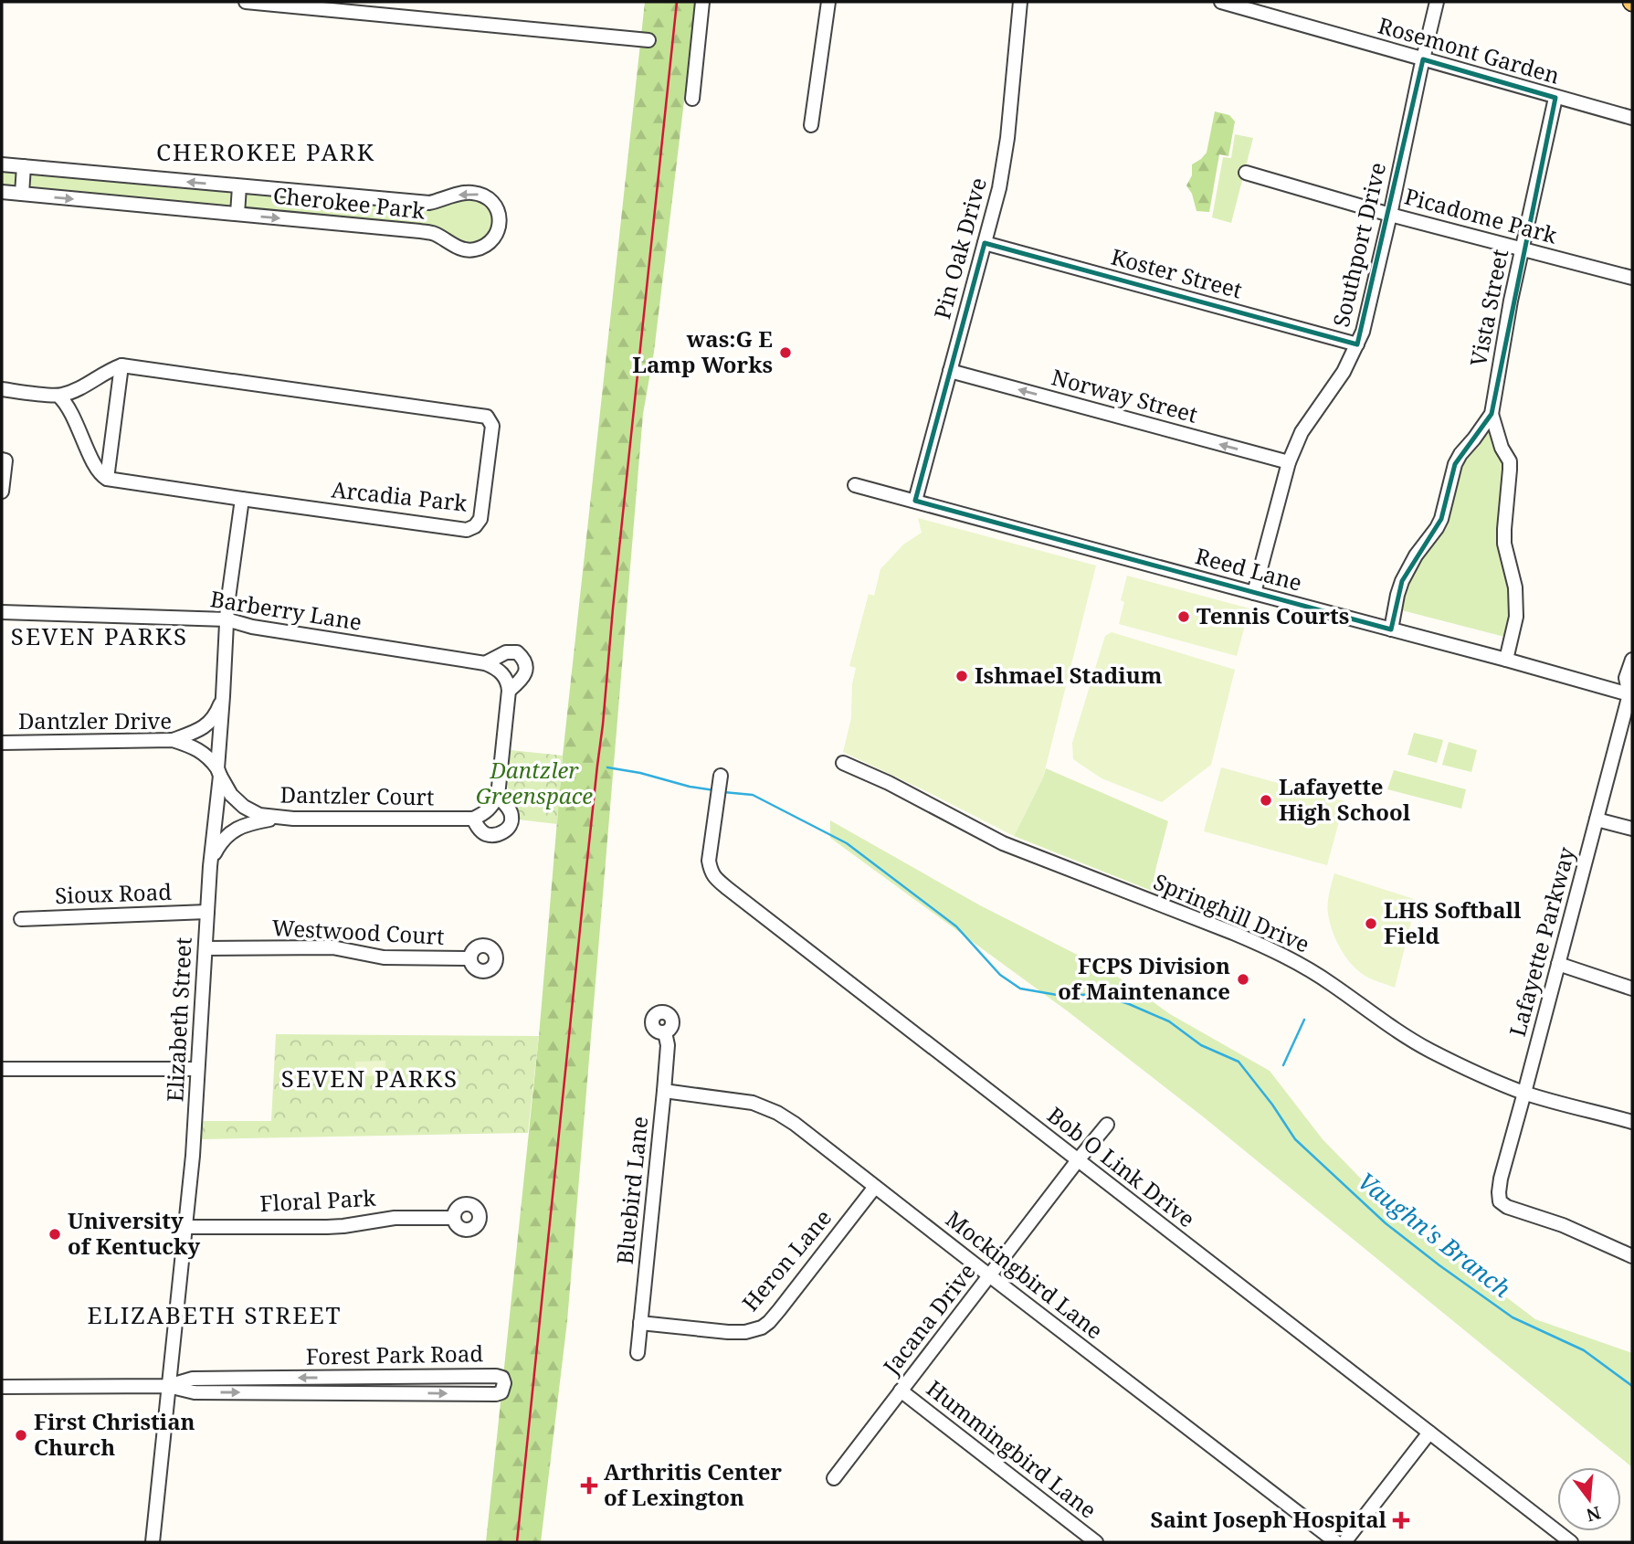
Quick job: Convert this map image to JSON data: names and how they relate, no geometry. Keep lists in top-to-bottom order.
{
  "streets": {
    "street": [
      "Rosemont Garden",
      "Cherokee Park",
      "Picadome Park",
      "Southport Drive",
      "Pin Oak Drive",
      "Koster Street",
      "Vista Street",
      "Norway Street",
      "Arcadia Park",
      "Reed Lane",
      "Barberry Lane",
      "Dantzler Drive",
      "Dantzler Court",
      "Sioux Road",
      "Springhill Drive",
      "Westwood Court",
      "Lafayette Parkway",
      "Elizabeth Street",
      "Bob O Link Drive",
      "Bluebird Lane",
      "Floral Park",
      "Heron Lane",
      "Mockingbird Lane",
      "Jacana Drive",
      "Forest Park Road",
      "Hummingbird Lane"
    ]
  },
  "crossings": [
    ["Rosemont Garden", "Southport Drive"],
    ["Rosemont Garden", "Vista Street"],
    ["Picadome Park", "Southport Drive"],
    ["Picadome Park", "Vista Street"],
    ["Southport Drive", "Koster Street"],
    ["Southport Drive", "Norway Street"],
    ["Southport Drive", "Reed Lane"],
    ["Pin Oak Drive", "Koster Street"],
    ["Pin Oak Drive", "Norway Street"],
    ["Pin Oak Drive", "Reed Lane"],
    ["Arcadia Park", "Elizabeth Street"],
    ["Reed Lane", "Lafayette Parkway"],
    ["Barberry Lane", "Elizabeth Street"],
    ["Dantzler Drive", "Dantzler Court"],
    ["Dantzler Drive", "Elizabeth Street"],
    ["Dantzler Court", "Elizabeth Street"],
    ["Sioux Road", "Elizabeth Street"],
    ["Springhill Drive", "Lafayette Parkway"],
    ["Westwood Court", "Elizabeth Street"],
    ["Elizabeth Street", "Floral Park"],
    ["Elizabeth Street", "Forest Park Road"],
    ["Bob O Link Drive", "Jacana Drive"],
    ["Bluebird Lane", "Heron Lane"],
    ["Bluebird Lane", "Mockingbird Lane"],
    ["Heron Lane", "Mockingbird Lane"],
    ["Mockingbird Lane", "Jacana Drive"],
    ["Jacana Drive", "Hummingbird Lane"]
  ],
  "one_way": ["Norway Street"],
  "districts": [
    "CHEROKEE PARK",
    "SEVEN PARKS",
    "SEVEN PARKS",
    "ELIZABETH STREET"
  ],
  "water": ["Vaughn's Branch"],
  "parks": ["Dantzler Greenspace"],
  "places": {
    "other": [
      "was:G E Lamp Works",
      "Tennis Courts",
      "Ishmael Stadium",
      "Lafayette High School",
      "LHS Softball Field",
      "FCPS Division of Maintenance",
      "University of Kentucky",
      "First Christian Church"
    ],
    "health": ["Arthritis Center of Lexington", "Saint Joseph Hospital"]
  },
  "north": "bottom"
}
